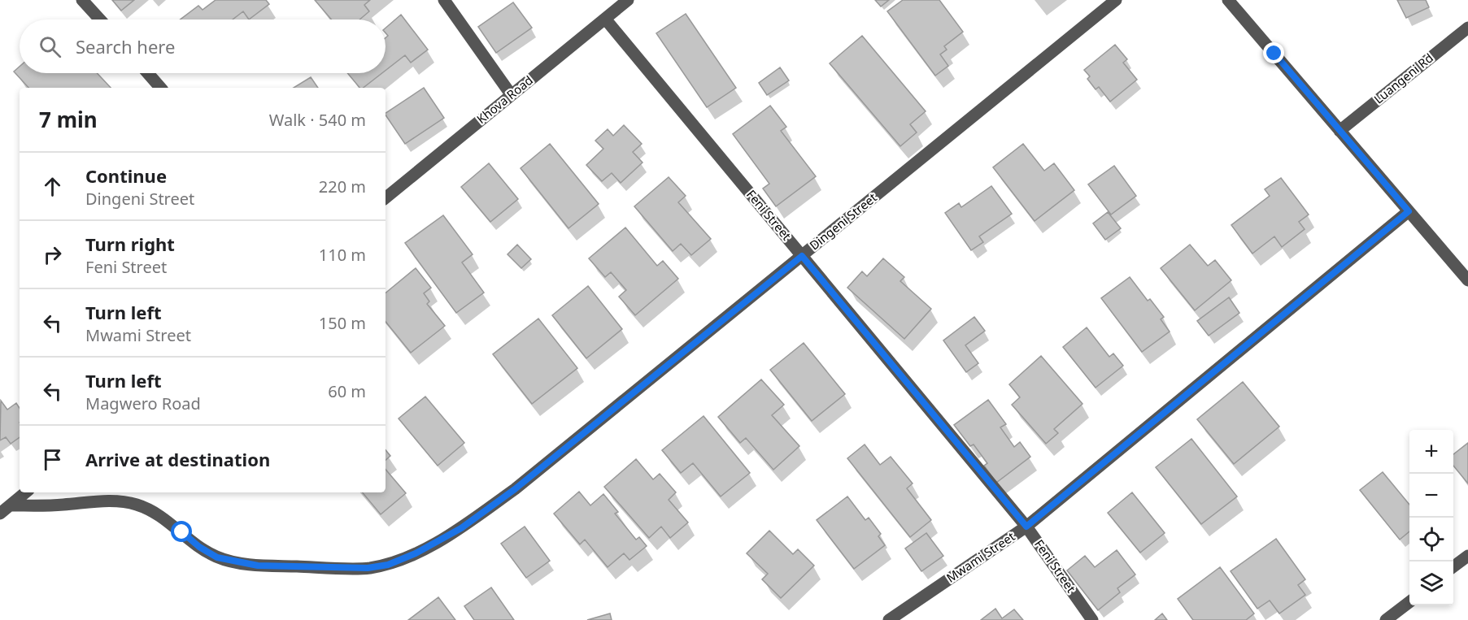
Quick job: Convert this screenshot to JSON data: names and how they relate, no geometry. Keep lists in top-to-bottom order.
{
  "streets": {
    "street": [
      "Luangeni Rd",
      "Khova Road",
      "Feni Street",
      "Dingeni Street",
      "Mwami Street"
    ]
  },
  "crossings": [
    ["Khova Road", "Feni Street"],
    ["Feni Street", "Dingeni Street"],
    ["Feni Street", "Mwami Street"]
  ],
  "page": {
    "search": "Search here",
    "heading": ["7 min", "Walk · 540 m"],
    "list": [
      ["Continue", "Dingeni Street", "220 m"],
      ["Turn right", "Feni Street", "110 m"],
      ["Turn left", "Mwami Street", "150 m"],
      ["Turn left", "Magwero Road", "60 m"],
      "Arrive at destination"
    ],
    "map_buttons": ["+", "−"]
  }
}
